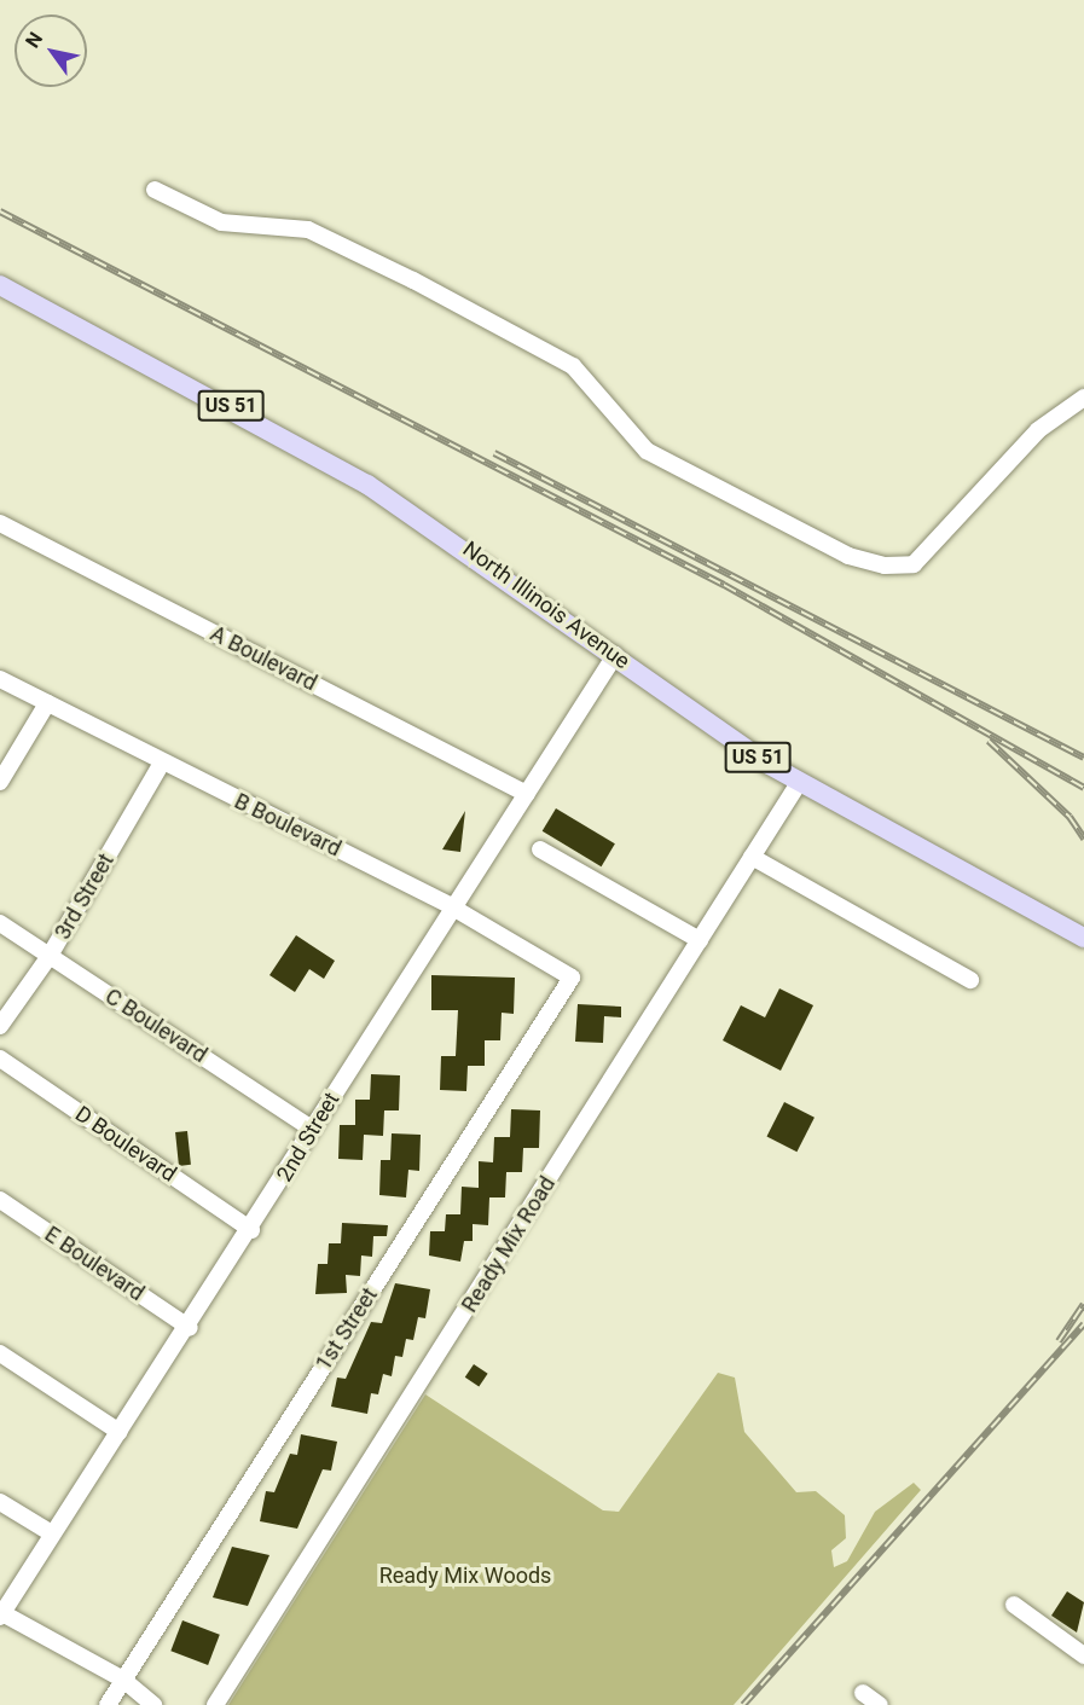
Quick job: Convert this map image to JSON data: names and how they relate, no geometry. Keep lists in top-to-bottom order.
{
  "streets": {
    "main road": ["US 51", "North Illinois Avenue"],
    "street": [
      "A Boulevard",
      "B Boulevard",
      "3rd Street",
      "C Boulevard",
      "2nd Street",
      "D Boulevard",
      "Ready Mix Road",
      "E Boulevard",
      "1st Street"
    ]
  },
  "crossings": [
    ["North Illinois Avenue", "2nd Street"],
    ["North Illinois Avenue", "Ready Mix Road"],
    ["A Boulevard", "2nd Street"],
    ["B Boulevard", "3rd Street"],
    ["B Boulevard", "2nd Street"],
    ["B Boulevard", "1st Street"],
    ["3rd Street", "C Boulevard"],
    ["C Boulevard", "2nd Street"],
    ["2nd Street", "D Boulevard"],
    ["2nd Street", "E Boulevard"]
  ],
  "parks": ["Ready Mix Woods"],
  "north": "top left"
}
